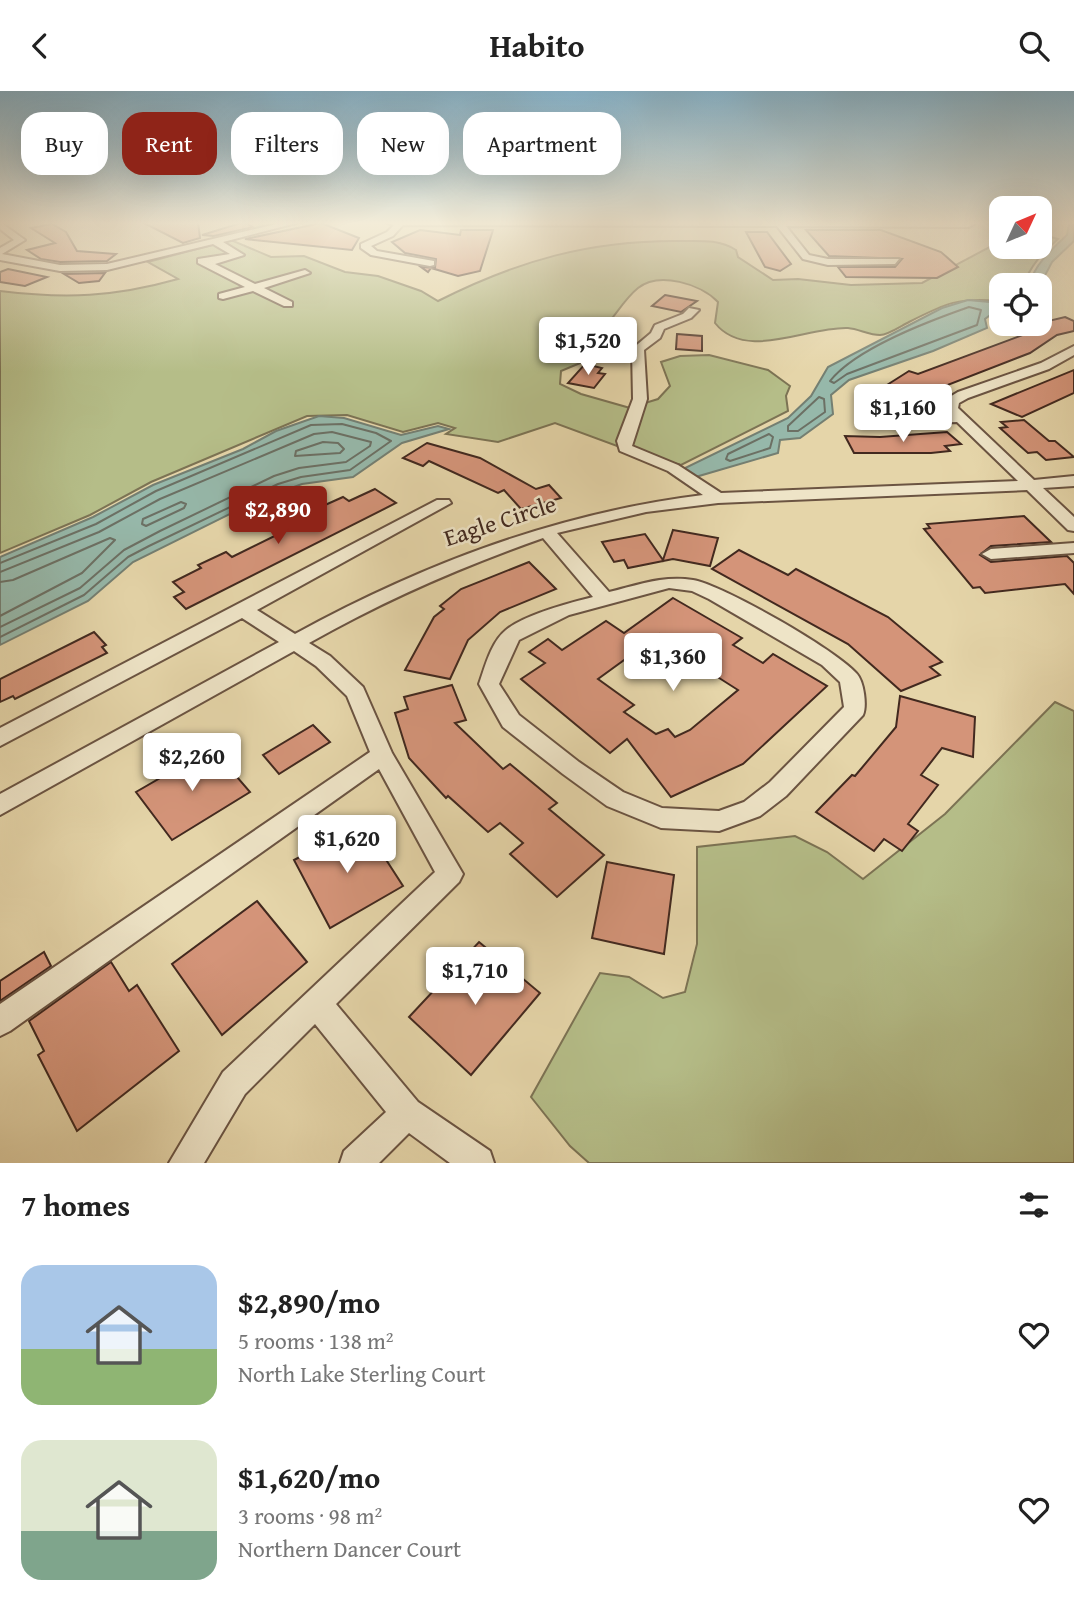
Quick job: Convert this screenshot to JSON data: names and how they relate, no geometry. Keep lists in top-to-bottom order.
{
  "streets": {
    "street": ["Eagle Circle"]
  },
  "north": "top right",
  "page": {
    "header": "Habito",
    "chip": [
      "Buy",
      "Rent",
      "Filters",
      "New",
      "Apartment"
    ],
    "price": [
      "$1,520",
      "$1,160",
      "$2,890",
      "$1,360",
      "$2,260",
      "$1,620",
      "$1,710"
    ],
    "heading": "7 homes",
    "list": [
      {
        "name": "$2,890/mo",
        "note": "5 rooms · 138 m² · North Lake Sterling Court"
      },
      {
        "name": "$1,620/mo",
        "note": "3 rooms · 98 m² · Northern Dancer Court"
      }
    ]
  }
}
